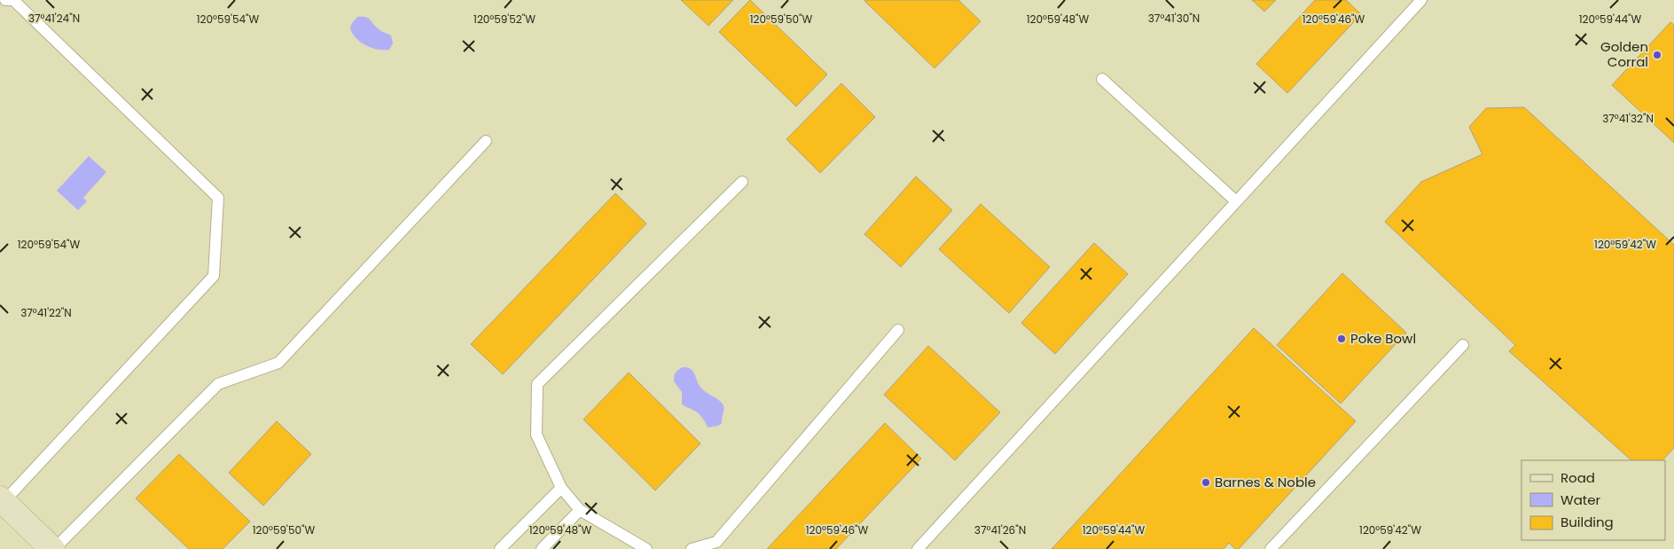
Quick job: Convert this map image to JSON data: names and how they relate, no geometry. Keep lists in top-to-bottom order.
{
  "places": ["Golden Corral", "Poke Bowl", "Barnes & Noble"],
  "legend": ["Road", "Water", "Building"],
  "coordinates": [
    "37°41'30\"N",
    "37°41'24\"N",
    "120°59'54\"W",
    "120°59'52\"W",
    "120°59'50\"W",
    "120°59'48\"W",
    "120°59'46\"W",
    "120°59'44\"W",
    "37°41'32\"N",
    "120°59'42\"W",
    "37°41'22\"N",
    "37°41'26\"N"
  ]
}
